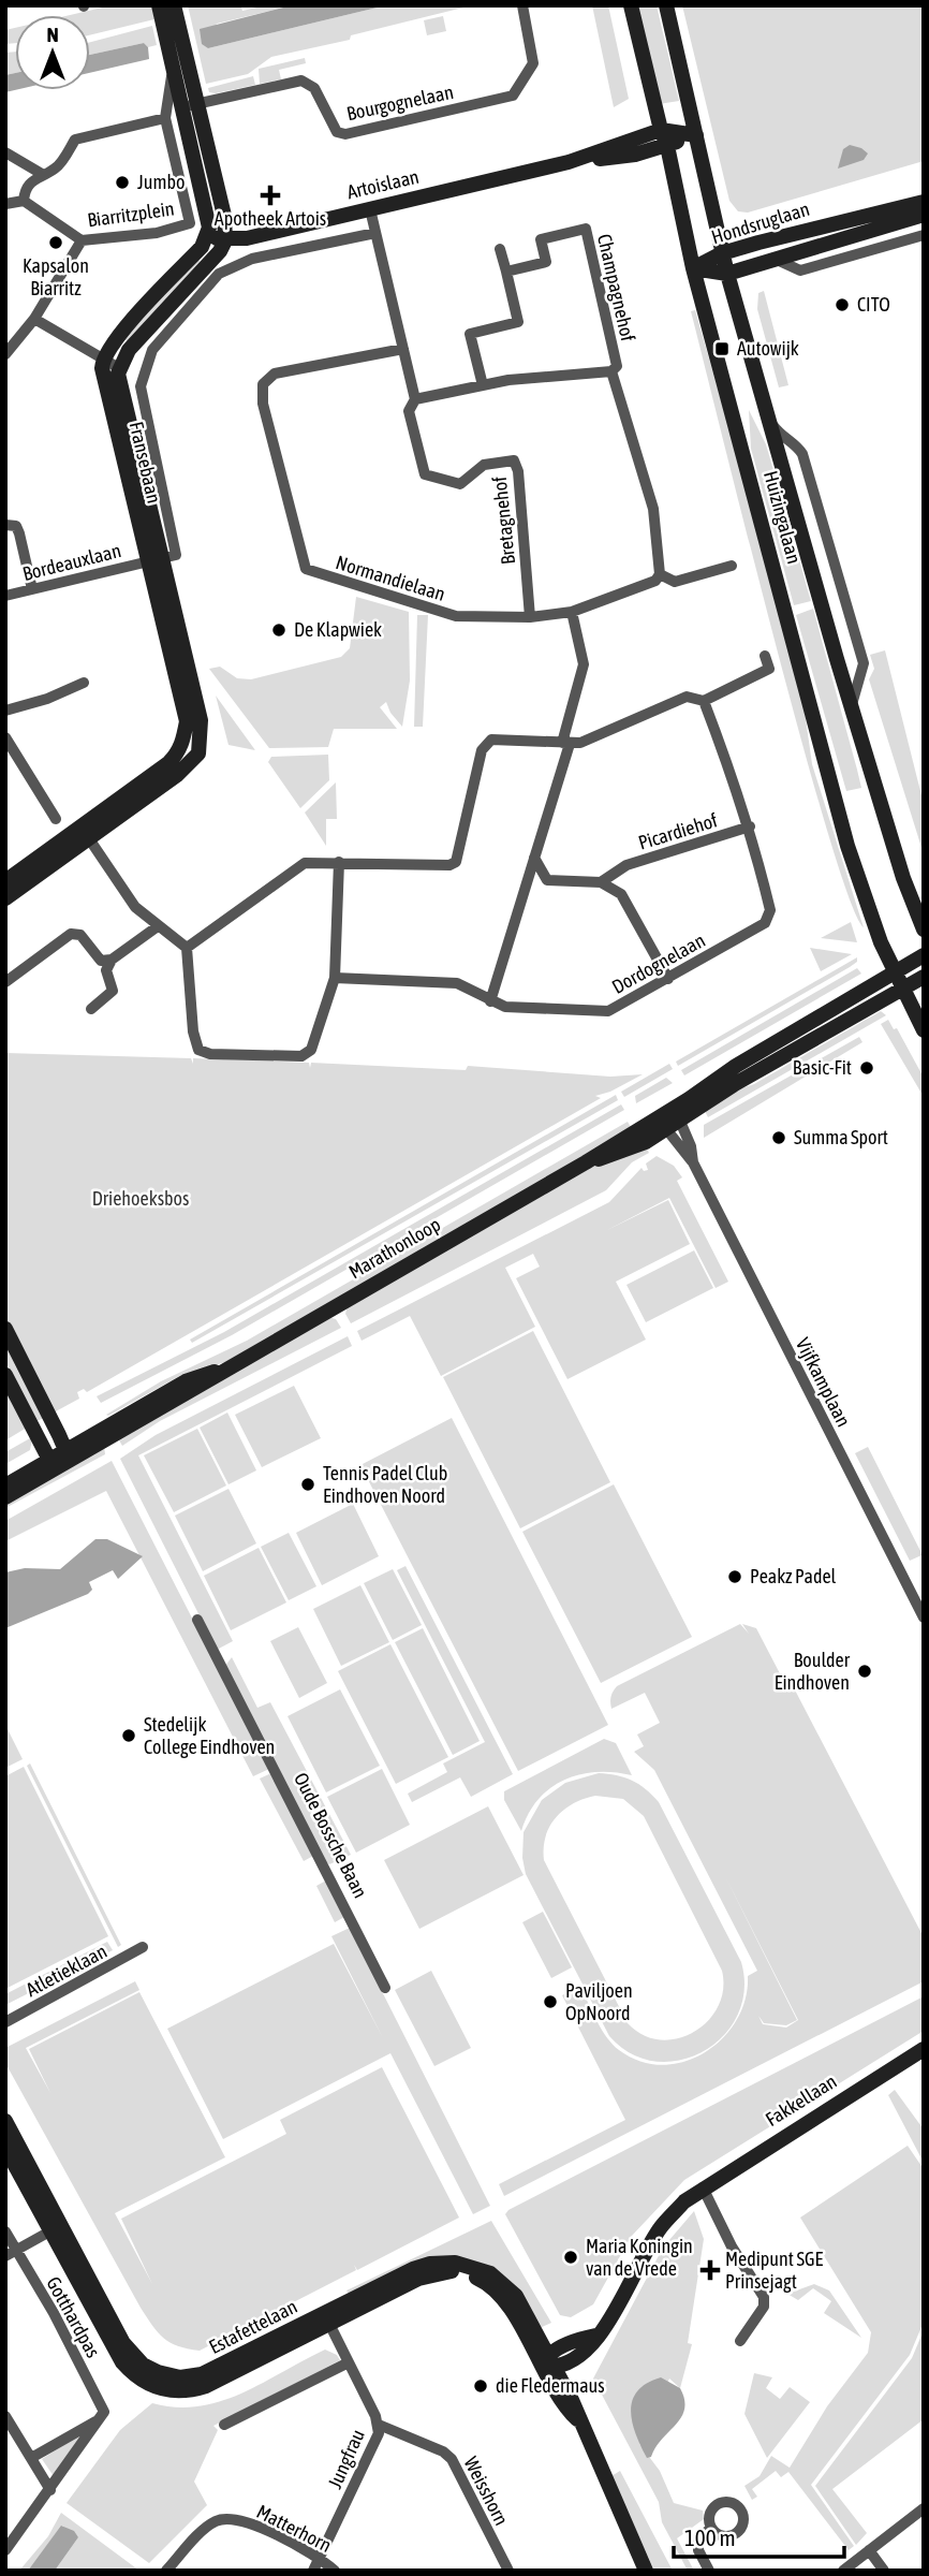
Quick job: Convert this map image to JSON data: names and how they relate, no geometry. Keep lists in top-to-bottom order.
{
  "streets": {
    "street": [
      "Bourgognelaan",
      "Artoislaan",
      "Biarritzplein",
      "Hondsruglaan",
      "Champagnehof",
      "Fransebaan",
      "Huizingalaan",
      "Bretagnehof",
      "Bordeauxlaan",
      "Normandielaan",
      "Picardiehof",
      "Dordognelaan",
      "Marathonloop",
      "Vijfkamplaan",
      "Oude Bossche Baan",
      "Atletieklaan",
      "Fakkellaan",
      "Gotthardpas",
      "Estafettelaan",
      "Jungfrau",
      "Weisshorn",
      "Matterhorn"
    ]
  },
  "crossings": [
    ["Artoislaan", "Huizingalaan"],
    ["Hondsruglaan", "Huizingalaan"],
    ["Fransebaan", "Bordeauxlaan"],
    ["Huizingalaan", "Marathonloop"],
    ["Bretagnehof", "Normandielaan"],
    ["Picardiehof", "Dordognelaan"],
    ["Marathonloop", "Vijfkamplaan"],
    ["Fakkellaan", "Estafettelaan"],
    ["Estafettelaan", "Jungfrau"],
    ["Jungfrau", "Weisshorn"],
    ["Jungfrau", "Matterhorn"]
  ],
  "parks": ["Driehoeksbos"],
  "places": {
    "other": [
      "Jumbo",
      "Kapsalon Biarritz",
      "CITO",
      "De Klapwiek",
      "Basic-Fit",
      "Summa Sport",
      "Tennis Padel Club Eindhoven Noord",
      "Peakz Padel",
      "Boulder Eindhoven",
      "Stedelijk College Eindhoven",
      "Paviljoen OpNoord",
      "Maria Koningin van de Vrede",
      "die Fledermaus"
    ],
    "health": ["Apotheek Artois", "Medipunt SGE Prinsejagt"],
    "transit": ["Autowijk"]
  },
  "scale_bar": "100 m",
  "north": "top"
}
